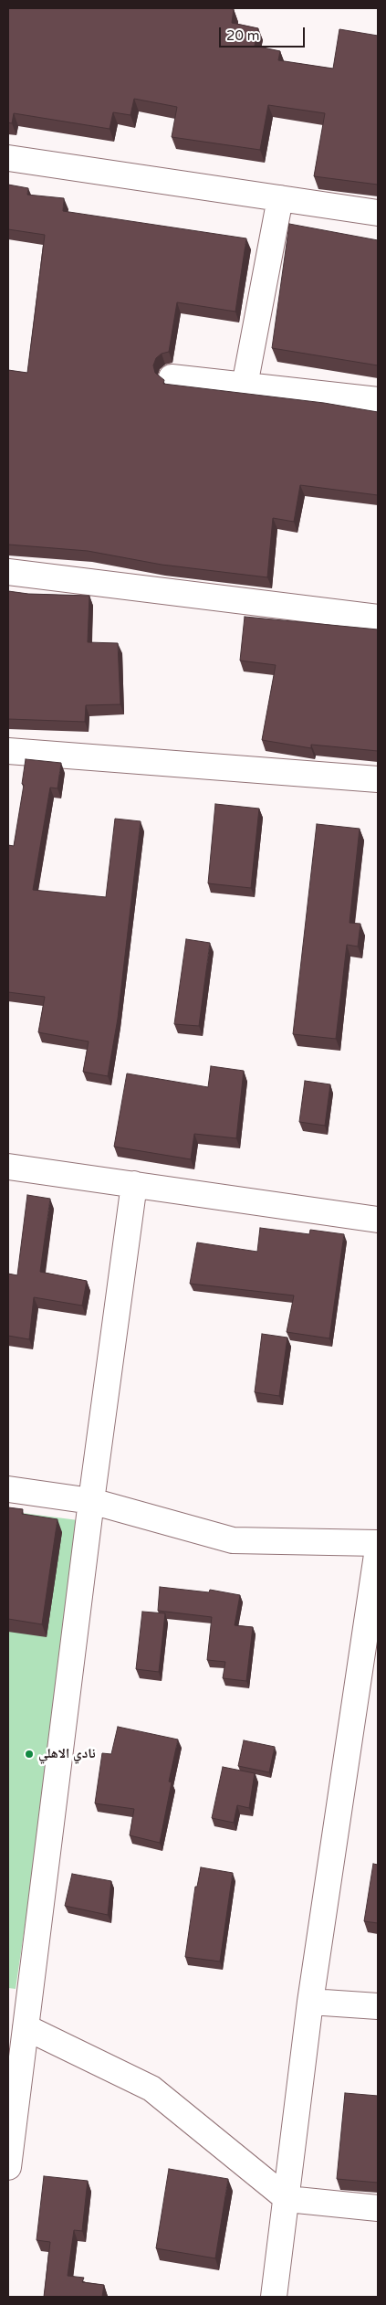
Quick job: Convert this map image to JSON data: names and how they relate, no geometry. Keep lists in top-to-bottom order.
{
  "places": ["نادي الاهلي"],
  "scale_bar": "20 m"
}
